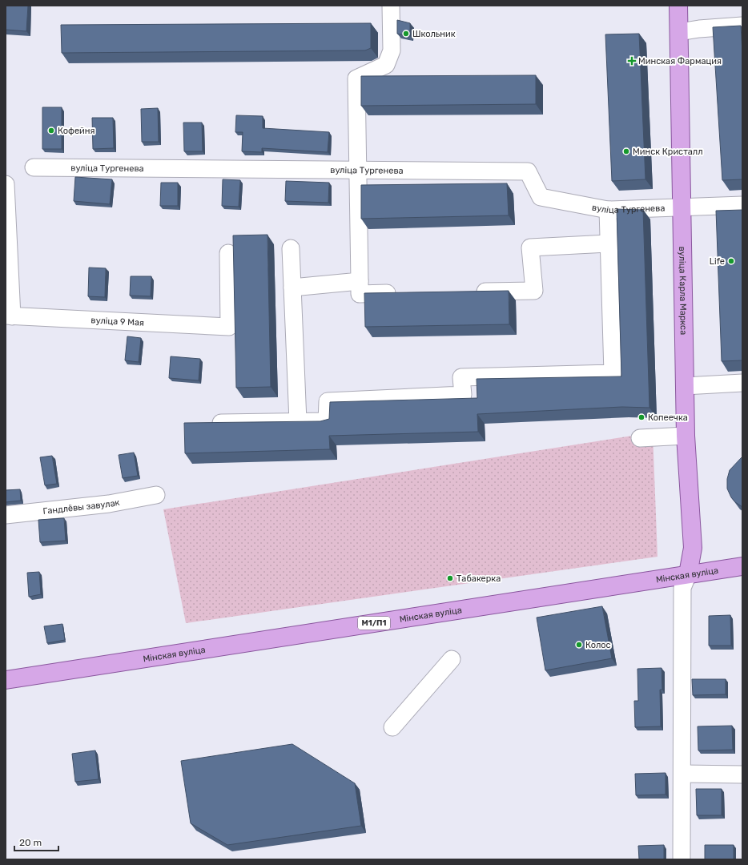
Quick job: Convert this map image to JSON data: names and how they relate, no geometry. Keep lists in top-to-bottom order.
{
  "streets": {
    "main road": ["вуліца Карла Маркса", "Мінская вуліца", "М1/П1"],
    "street": ["вуліца Тургенева", "вуліца 9 Мая", "Гандлёвы завулак"]
  },
  "crossings": [
    ["вуліца Тургенева", "вуліца Карла Маркса"],
    ["вуліца Карла Маркса", "Мінская вуліца"]
  ],
  "places": {
    "other": [
      "Школьник",
      "Кофейня",
      "Минск Кристалл",
      "Life",
      "Копеечка",
      "Табакерка",
      "Колос"
    ],
    "health": ["Минская Фармация"]
  },
  "scale_bar": "20 m"
}
